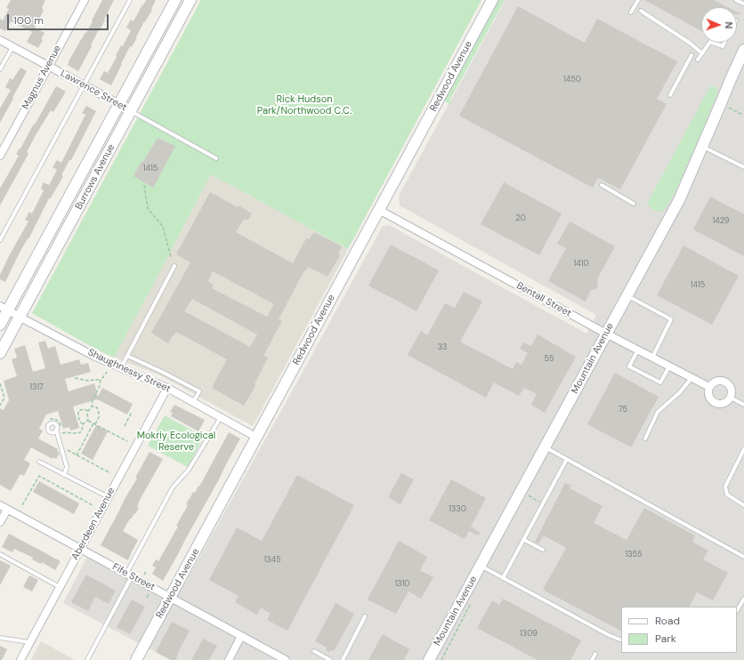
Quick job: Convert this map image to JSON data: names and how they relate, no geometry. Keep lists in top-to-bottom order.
{
  "streets": {
    "street": [
      "Redwood Avenue",
      "Magnus Avenue",
      "Lawrence Street",
      "Burrows Avenue",
      "Bentall Street",
      "Mountain Avenue",
      "Shaughnessy Street",
      "Aberdeen Avenue",
      "Fife Street"
    ]
  },
  "crossings": [
    ["Redwood Avenue", "Bentall Street"],
    ["Redwood Avenue", "Shaughnessy Street"],
    ["Redwood Avenue", "Fife Street"],
    ["Magnus Avenue", "Lawrence Street"],
    ["Lawrence Street", "Burrows Avenue"],
    ["Burrows Avenue", "Shaughnessy Street"],
    ["Bentall Street", "Mountain Avenue"],
    ["Shaughnessy Street", "Aberdeen Avenue"],
    ["Aberdeen Avenue", "Fife Street"]
  ],
  "parks": ["Rick Hudson Park/Northwood C.C.", "Mokriy Ecological Reserve"],
  "house_numbers": [
    "1450",
    "1415",
    "20",
    "1429",
    "1410",
    "1415",
    "33",
    "55",
    "1317",
    "75",
    "1330",
    "1355",
    "1345",
    "1310",
    "1309"
  ],
  "legend": ["Road", "Park"],
  "scale_bar": "100 m",
  "north": "right"
}
